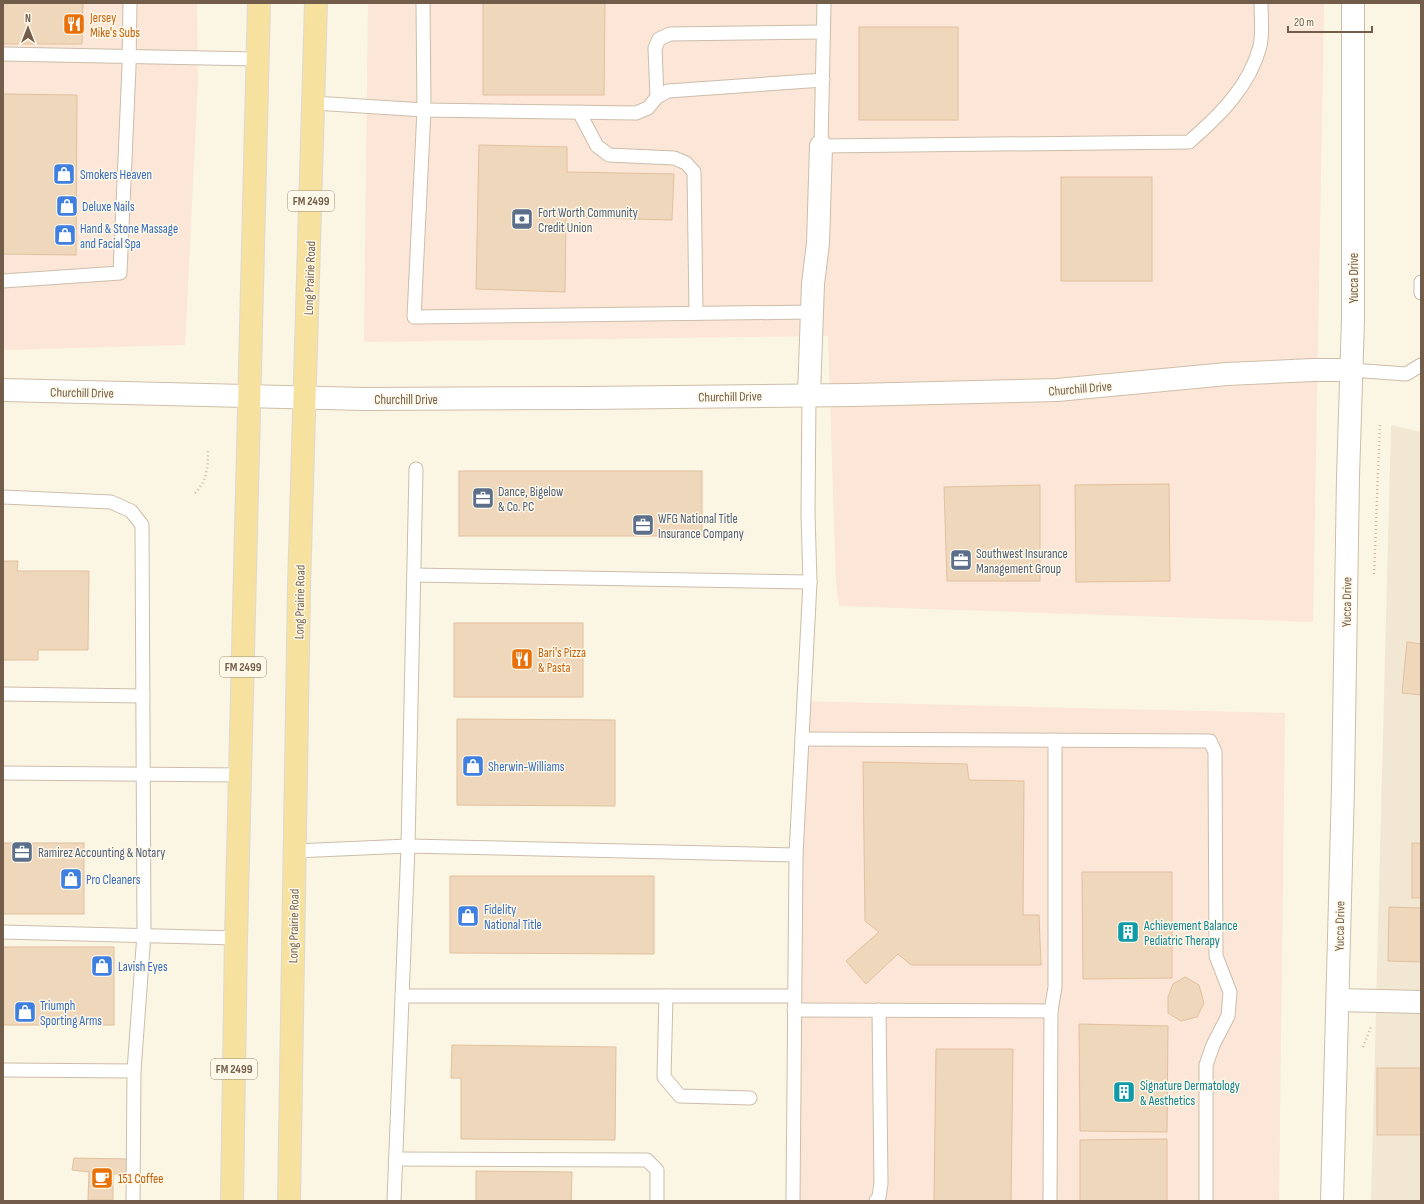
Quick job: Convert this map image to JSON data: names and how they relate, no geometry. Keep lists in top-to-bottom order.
{
  "streets": {
    "main road": ["FM 2499", "Long Prairie Road"],
    "street": ["Yucca Drive", "Churchill Drive"]
  },
  "crossings": [
    ["FM 2499", "Churchill Drive"],
    ["Long Prairie Road", "Churchill Drive"],
    ["Yucca Drive", "Churchill Drive"]
  ],
  "places": {
    "restaurant": ["Jersey Mike's Subs", "Bari's Pizza & Pasta"],
    "shop": [
      "Smokers Heaven",
      "Deluxe Nails",
      "Hand & Stone Massage and Facial Spa",
      "Sherwin-Williams",
      "Pro Cleaners",
      "Fidelity National Title",
      "Lavish Eyes",
      "Triumph Sporting Arms"
    ],
    "bank": ["Fort Worth Community Credit Union"],
    "office": [
      "Dance, Bigelow & Co. PC",
      "WFG National Title Insurance Company",
      "Southwest Insurance Management Group",
      "Ramirez Accounting & Notary"
    ],
    "building": ["Achievement Balance Pediatric Therapy", "Signature Dermatology & Aesthetics"],
    "cafe": ["151 Coffee"]
  },
  "scale_bar": "20 m",
  "north": "top"
}
